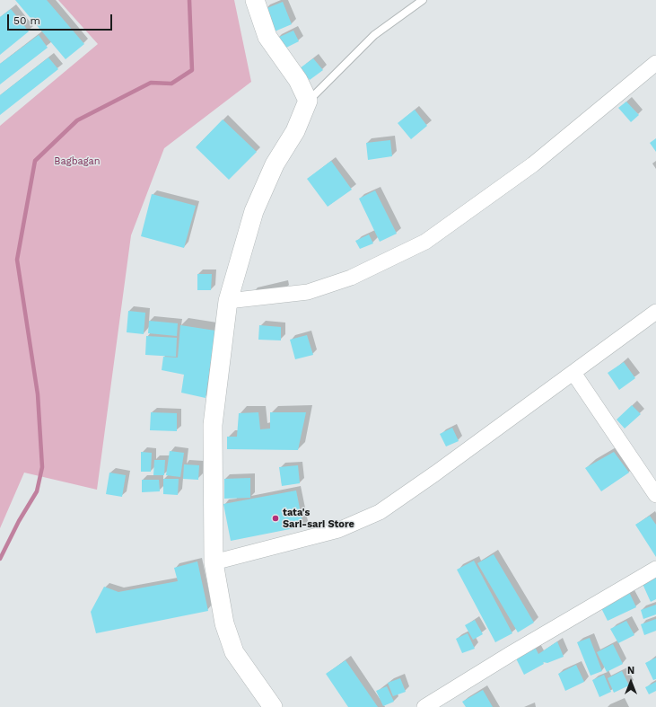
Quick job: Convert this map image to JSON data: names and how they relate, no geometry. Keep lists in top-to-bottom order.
{
  "parks": ["Bagbagan"],
  "places": ["tata's Sari-sari Store"],
  "scale_bar": "50 m",
  "north": "top"
}
